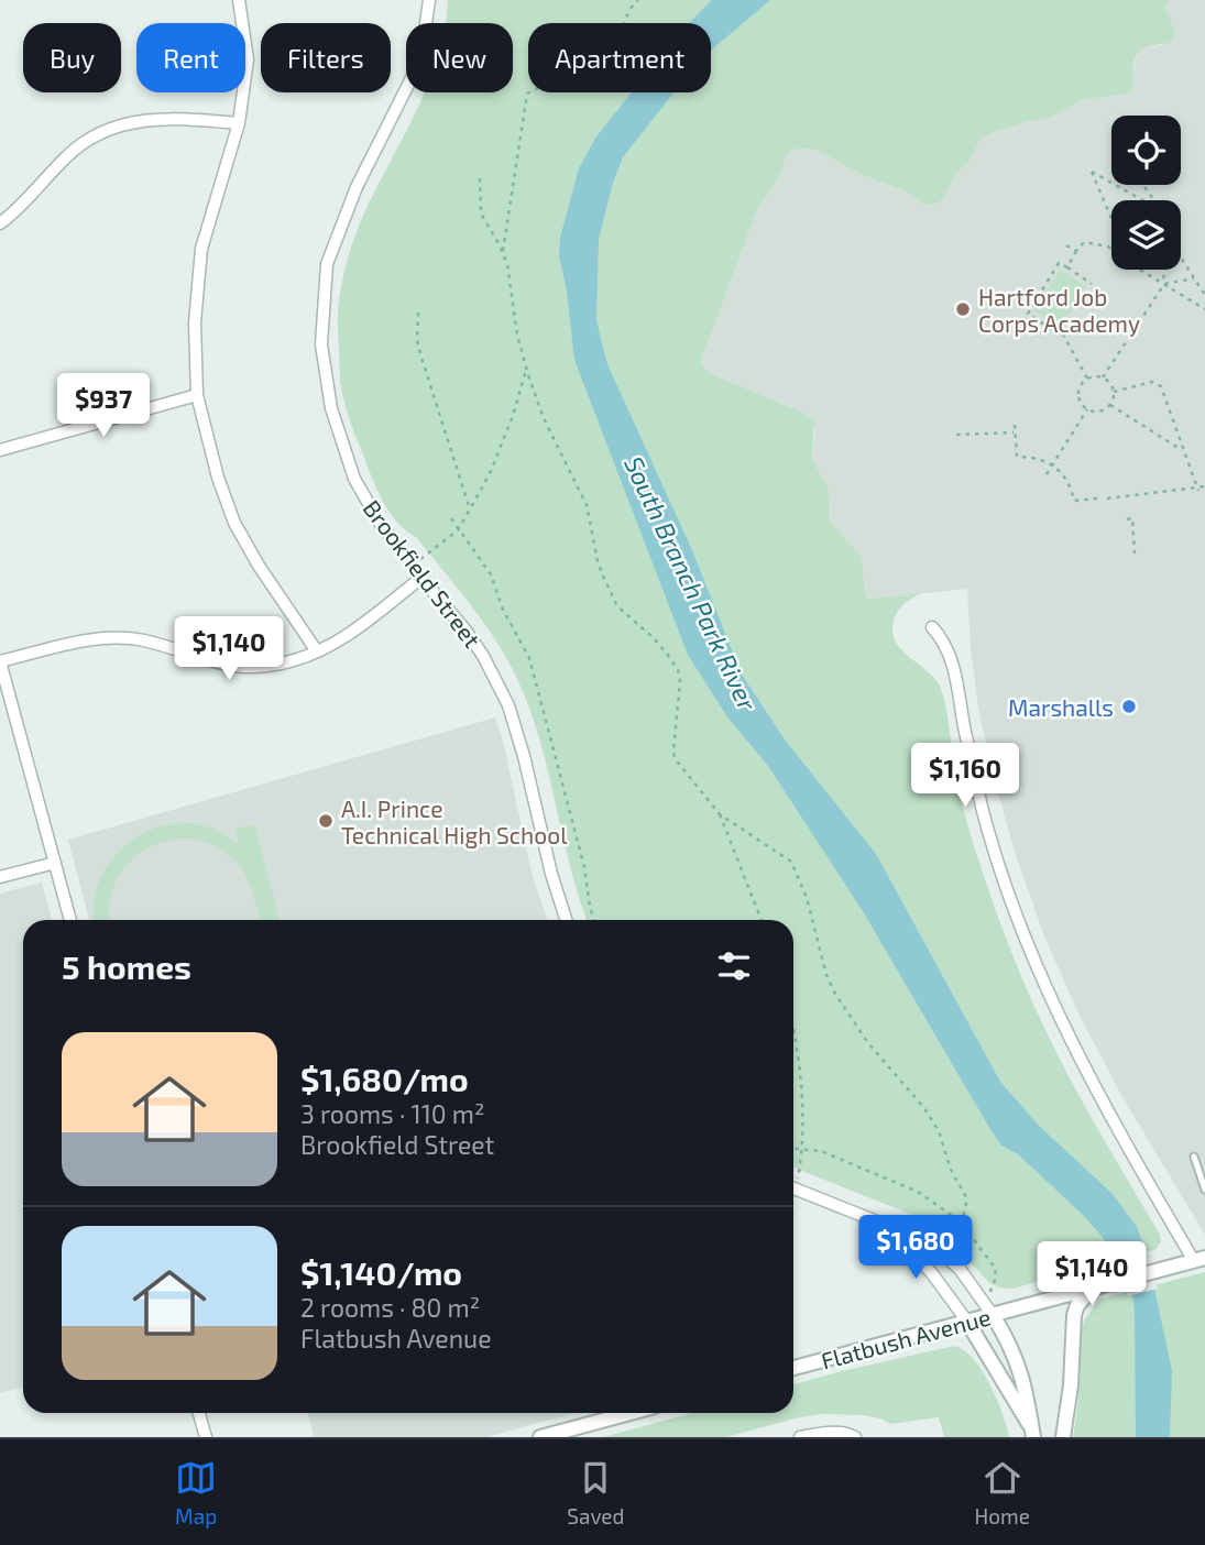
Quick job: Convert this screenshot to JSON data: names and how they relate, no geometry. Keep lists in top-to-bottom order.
{
  "streets": {
    "street": ["Brookfield Street", "Flatbush Avenue"]
  },
  "water": ["South Branch Park River"],
  "places": ["Hartford Job Corps Academy", "Marshalls", "A.I. Prince Technical High School"],
  "page": {
    "chip": [
      "Buy",
      "Rent",
      "Filters",
      "New",
      "Apartment"
    ],
    "price": [
      "$937",
      "$1,140",
      "$1,160",
      "$1,680",
      "$1,140"
    ],
    "heading": "5 homes",
    "list": [
      {
        "name": "$1,680/mo",
        "note": "3 rooms · 110 m² · Brookfield Street"
      },
      {
        "name": "$1,140/mo",
        "note": "2 rooms · 80 m² · Flatbush Avenue"
      }
    ],
    "tabs": ["Map", "Saved", "Home"]
  }
}
